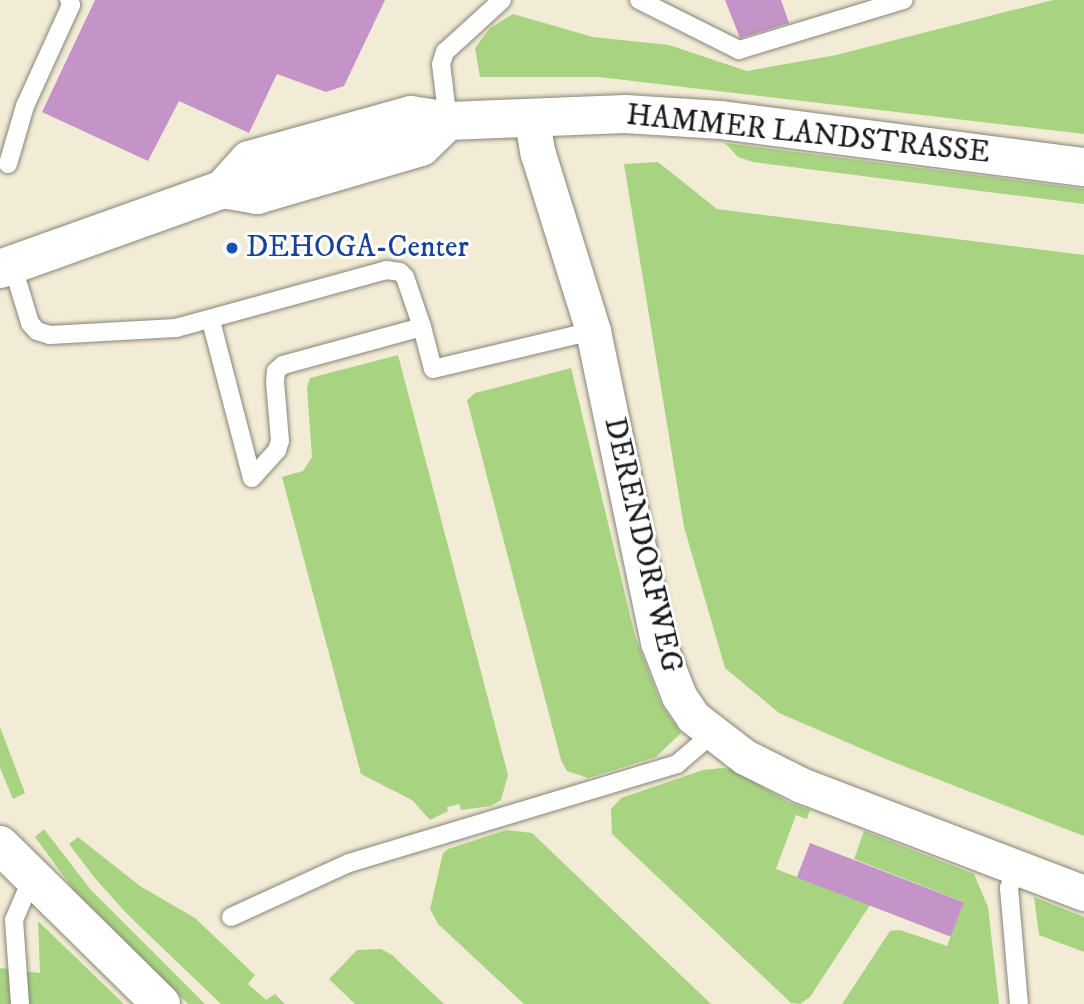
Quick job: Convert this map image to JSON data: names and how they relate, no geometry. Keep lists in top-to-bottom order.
{
  "streets": {
    "street": ["HAMMER LANDSTRASSE", "DERENDORFWEG"]
  },
  "crossings": [
    ["HAMMER LANDSTRASSE", "DERENDORFWEG"]
  ],
  "places": ["DEHOGA-Center"]
}
